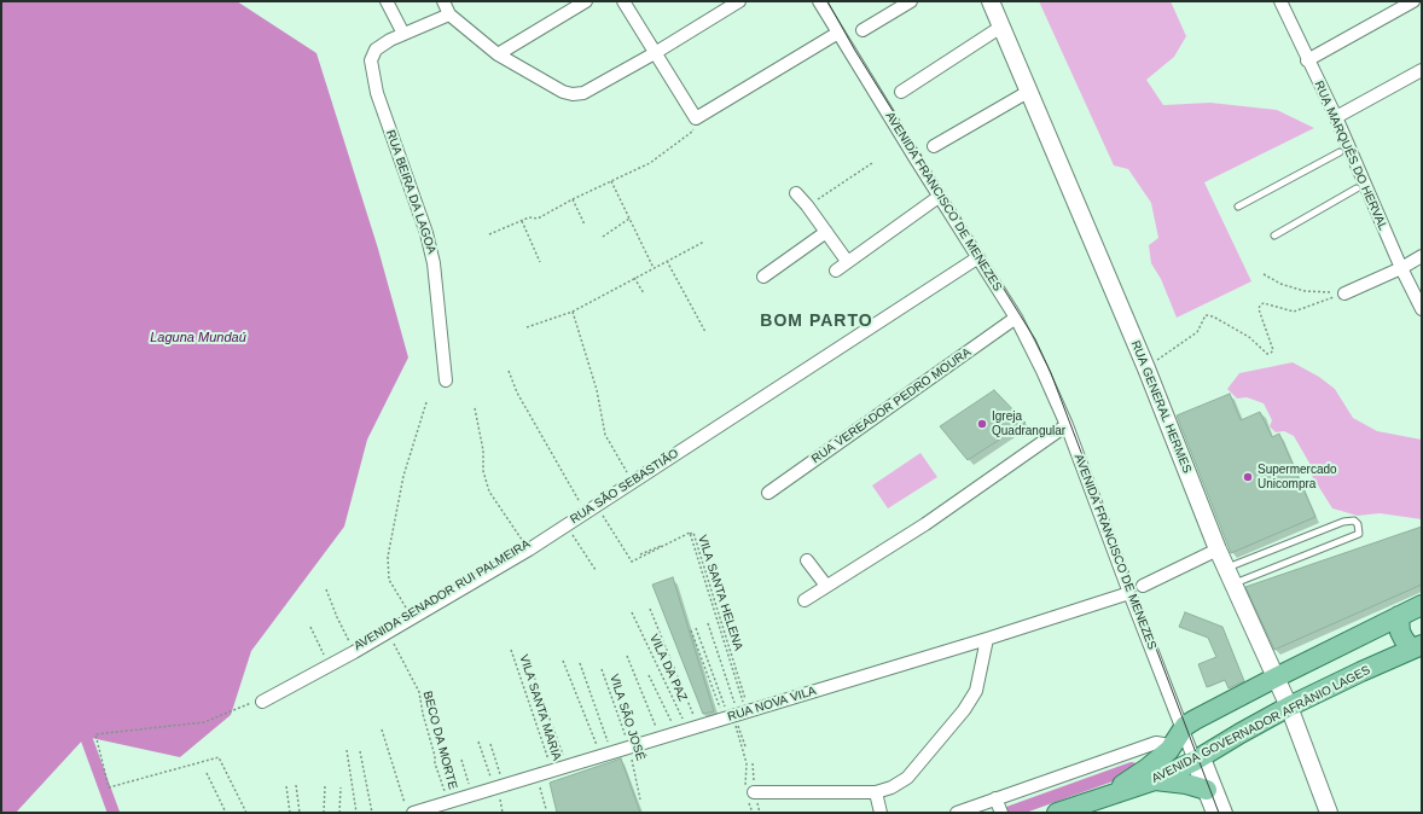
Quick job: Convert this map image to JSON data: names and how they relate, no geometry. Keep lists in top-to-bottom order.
{
  "streets": {
    "main road": ["AVENIDA GOVERNADOR AFRÂNIO LAGES"],
    "street": [
      "RUA MARQUÊS DO HERVAL",
      "RUA BEIRA DA LAGOA",
      "AVENIDA FRANCISCO DE MENEZES",
      "RUA VEREADOR PEDRO MOURA",
      "RUA GENERAL HERMES",
      "RUA SÃO SEBASTIÃO",
      "RUA NOVA VILA"
    ],
    "path": [
      "VILA SANTA HELENA",
      "VILA DA PAZ",
      "VILA SANTA MARIA",
      "VILA SÃO JOSÉ",
      "BECO DA MORTE"
    ]
  },
  "crossings": [
    ["AVENIDA FRANCISCO DE MENEZES", "RUA VEREADOR PEDRO MOURA"],
    ["AVENIDA FRANCISCO DE MENEZES", "RUA SÃO SEBASTIÃO"],
    ["AVENIDA FRANCISCO DE MENEZES", "RUA NOVA VILA"],
    ["AVENIDA FRANCISCO DE MENEZES", "AVENIDA GOVERNADOR AFRÂNIO LAGES"],
    ["RUA GENERAL HERMES", "AVENIDA GOVERNADOR AFRÂNIO LAGES"],
    ["RUA SÃO SEBASTIÃO", "BECO DA MORTE"],
    ["VILA SANTA HELENA", "RUA NOVA VILA"],
    ["VILA DA PAZ", "RUA NOVA VILA"],
    ["RUA NOVA VILA", "VILA SANTA MARIA"],
    ["RUA NOVA VILA", "VILA SÃO JOSÉ"],
    ["RUA NOVA VILA", "BECO DA MORTE"]
  ],
  "districts": ["BOM PARTO"],
  "water": ["Laguna Mundaú"],
  "places": ["Igreja Quadrangular", "Supermercado Unicompra"]
}
